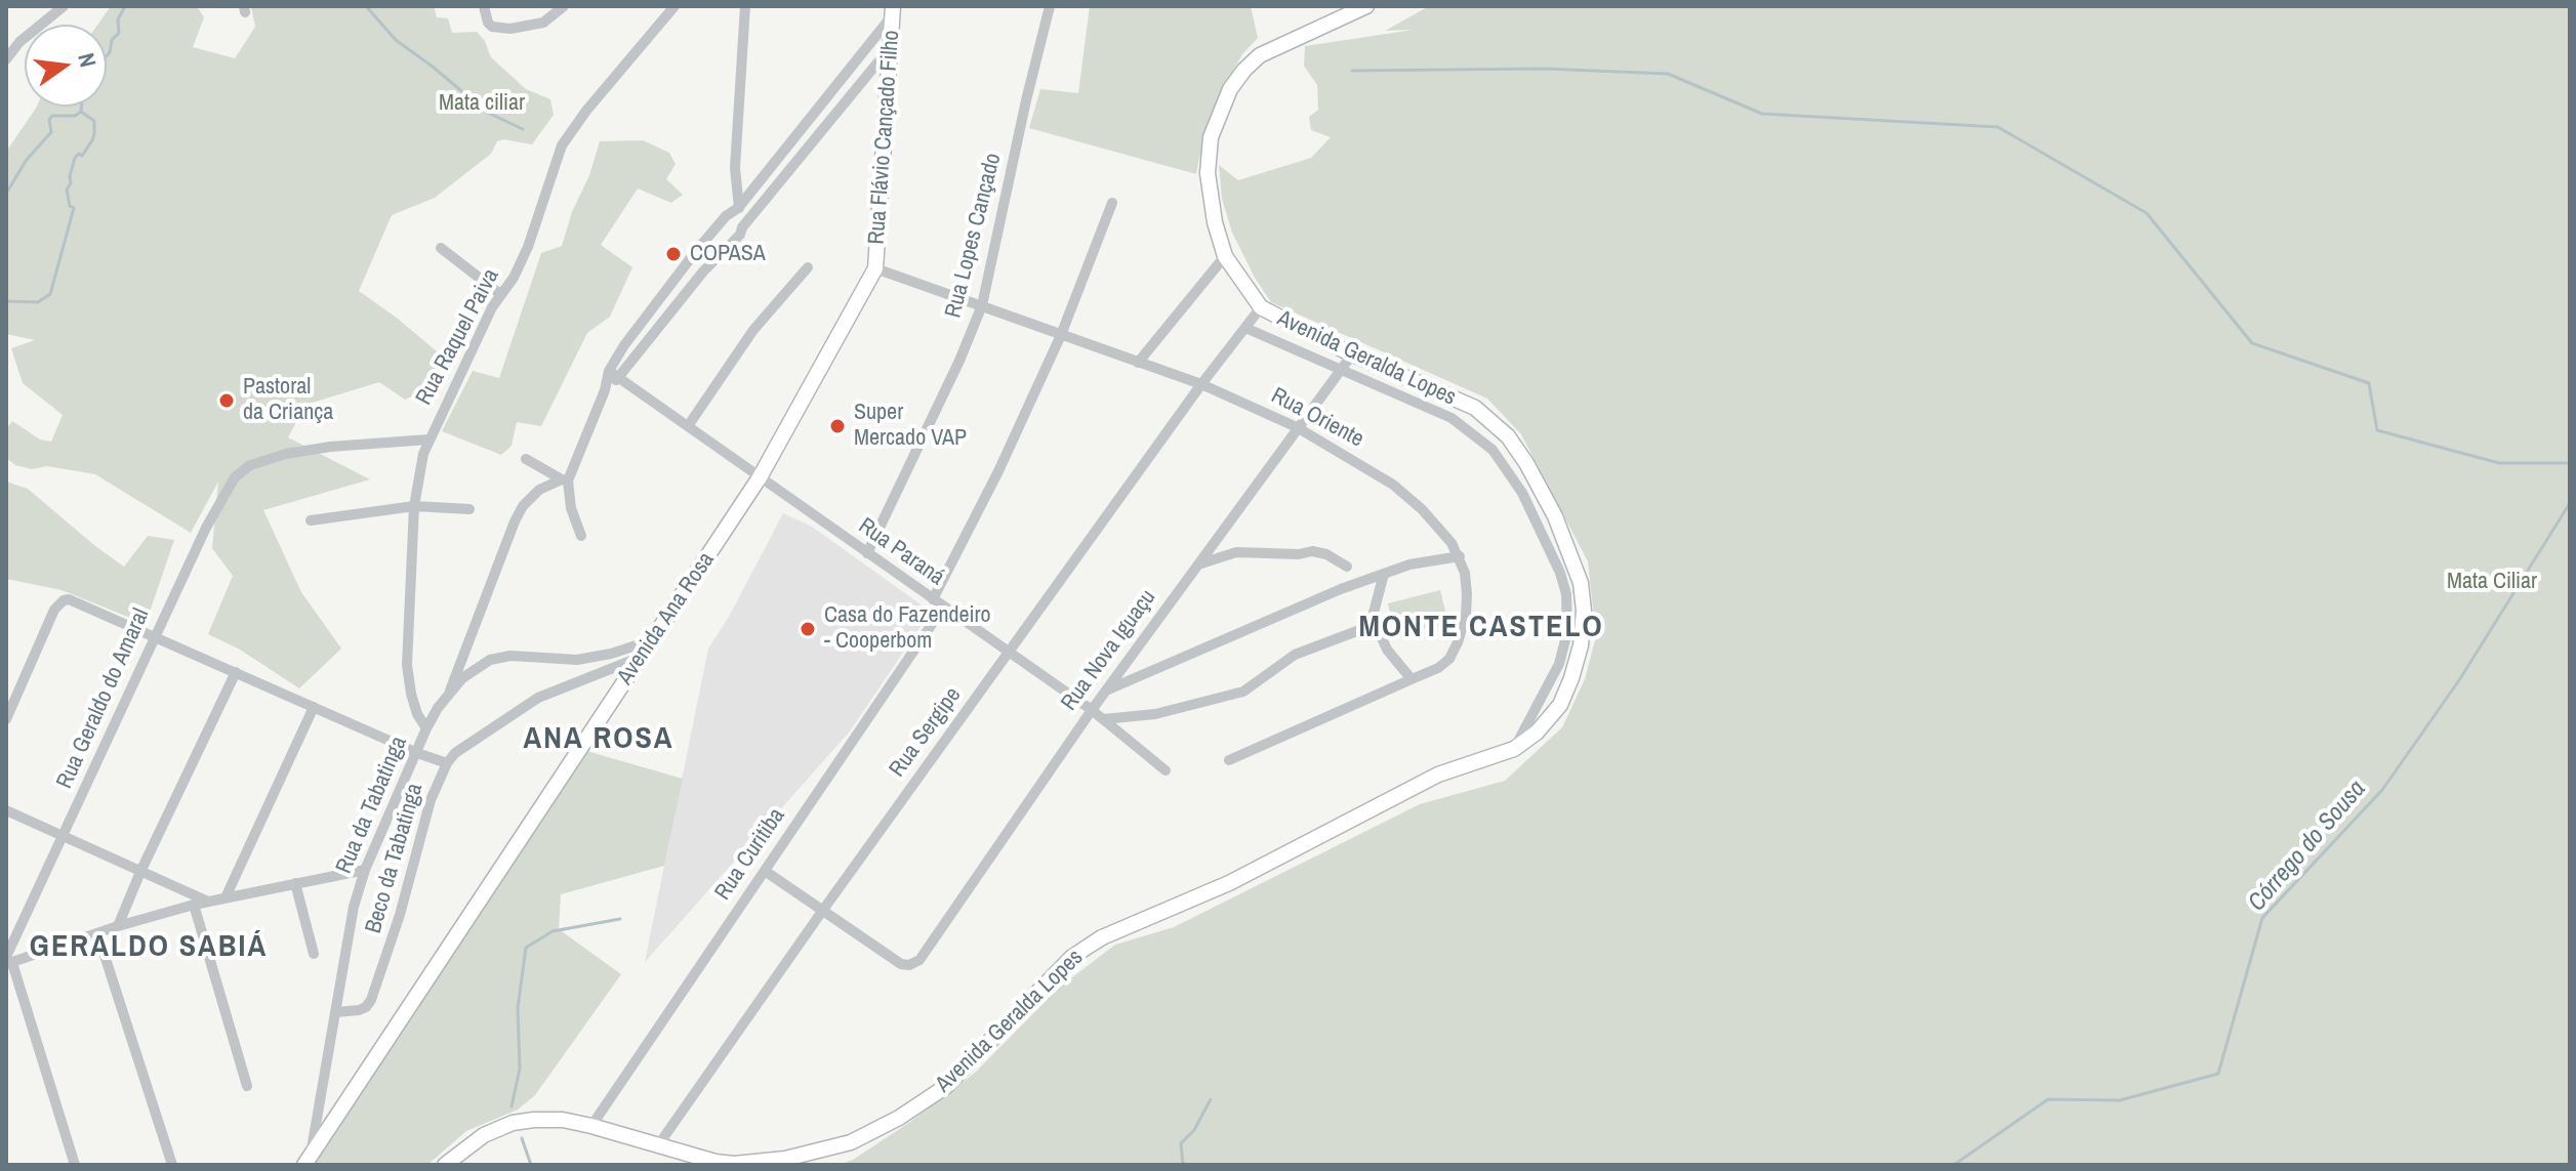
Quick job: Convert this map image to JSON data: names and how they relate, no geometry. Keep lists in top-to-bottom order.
{
  "streets": {
    "main road": ["Rua Flávio Cançado Filho", "Avenida Geralda Lopes", "Avenida Ana Rosa"],
    "street": [
      "Rua Lopes Cançado",
      "Rua Raquel Paiva",
      "Rua Oriente",
      "Rua Paraná",
      "Rua Nova Iguaçu",
      "Rua Geraldo do Amaral",
      "Rua Sergipe",
      "Rua da Tabatinga",
      "Rua Curitiba",
      "Beco da Tabatinga"
    ]
  },
  "crossings": [
    ["Rua Flávio Cançado Filho", "Rua Oriente"],
    ["Rua Flávio Cançado Filho", "Avenida Ana Rosa"],
    ["Rua Lopes Cançado", "Rua Oriente"],
    ["Rua Lopes Cançado", "Rua Paraná"],
    ["Rua Raquel Paiva", "Rua Geraldo do Amaral"],
    ["Rua Raquel Paiva", "Rua da Tabatinga"],
    ["Avenida Geralda Lopes", "Rua Nova Iguaçu"],
    ["Avenida Geralda Lopes", "Rua Sergipe"],
    ["Avenida Geralda Lopes", "Rua Curitiba"],
    ["Rua Oriente", "Avenida Ana Rosa"],
    ["Rua Oriente", "Rua Nova Iguaçu"],
    ["Rua Oriente", "Rua Sergipe"],
    ["Rua Paraná", "Avenida Ana Rosa"],
    ["Rua Paraná", "Rua Nova Iguaçu"],
    ["Rua Paraná", "Rua Sergipe"],
    ["Rua Paraná", "Rua Curitiba"],
    ["Avenida Ana Rosa", "Rua da Tabatinga"],
    ["Avenida Ana Rosa", "Beco da Tabatinga"],
    ["Rua Nova Iguaçu", "Rua Sergipe"],
    ["Rua da Tabatinga", "Beco da Tabatinga"]
  ],
  "districts": ["MONTE CASTELO", "ANA ROSA", "GERALDO SABIÁ"],
  "water": ["Córrego do Sousa"],
  "parks": ["Mata ciliar", "Mata Ciliar"],
  "places": [
    "COPASA",
    "Pastoral da Criança",
    "Super Mercado VAP",
    "Casa do Fazendeiro - Cooperbom"
  ],
  "north": "right"
}
